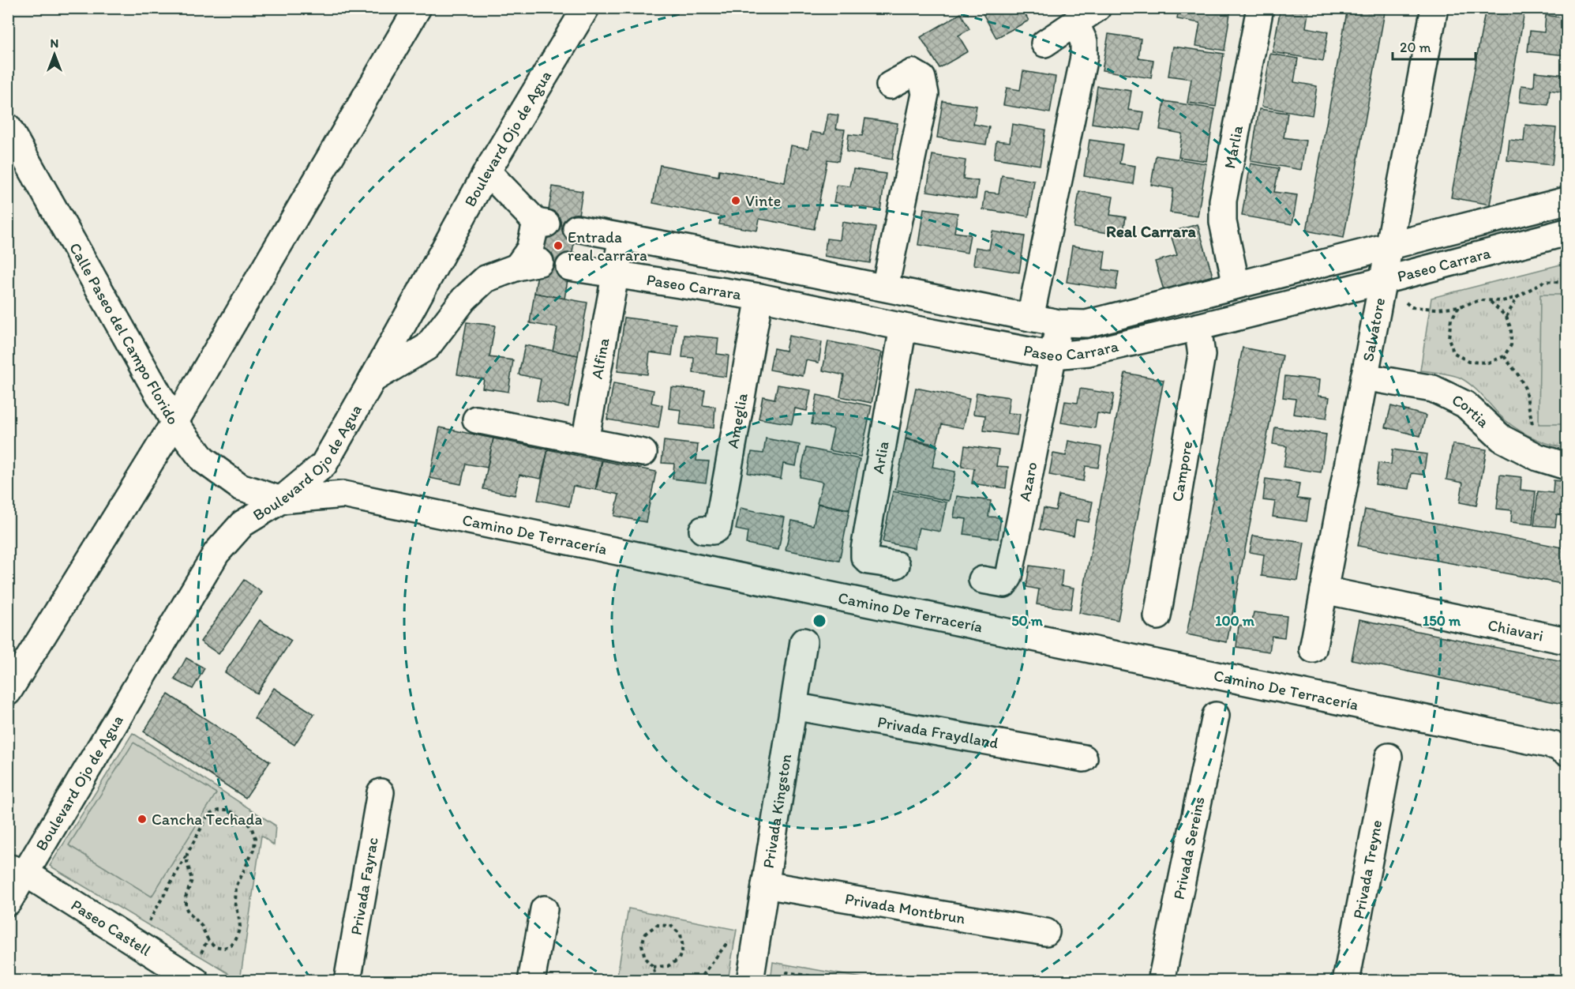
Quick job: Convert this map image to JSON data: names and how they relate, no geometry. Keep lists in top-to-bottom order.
{
  "streets": {
    "street": [
      "Boulevard Ojo de Agua",
      "Marlia",
      "Paseo Carrara",
      "Salvatore",
      "Calle Paseo del Campo Florido",
      "Alfina",
      "Cortia",
      "Ameglia",
      "Arlia",
      "Campore",
      "Azaro",
      "Camino De Terracería",
      "Chiavari",
      "Privada Fraydland",
      "Privada Kingston",
      "Privada Sereins",
      "Privada Treyne",
      "Privada Fayrac",
      "Privada Montbrun",
      "Paseo Castell"
    ]
  },
  "crossings": [
    ["Boulevard Ojo de Agua", "Calle Paseo del Campo Florido"],
    ["Boulevard Ojo de Agua", "Camino De Terracería"],
    ["Boulevard Ojo de Agua", "Paseo Castell"],
    ["Marlia", "Paseo Carrara"],
    ["Paseo Carrara", "Salvatore"],
    ["Paseo Carrara", "Alfina"],
    ["Paseo Carrara", "Ameglia"],
    ["Paseo Carrara", "Arlia"],
    ["Paseo Carrara", "Campore"],
    ["Paseo Carrara", "Azaro"],
    ["Salvatore", "Cortia"],
    ["Salvatore", "Chiavari"],
    ["Calle Paseo del Campo Florido", "Camino De Terracería"],
    ["Privada Fraydland", "Privada Kingston"],
    ["Privada Kingston", "Privada Montbrun"]
  ],
  "districts": ["Real Carrara"],
  "places": ["Vinte", "Entrada real carrara", "Cancha Techada"],
  "scale_bar": "20 m",
  "north": "top",
  "rings": ["50 m", "100 m", "150 m"]
}
